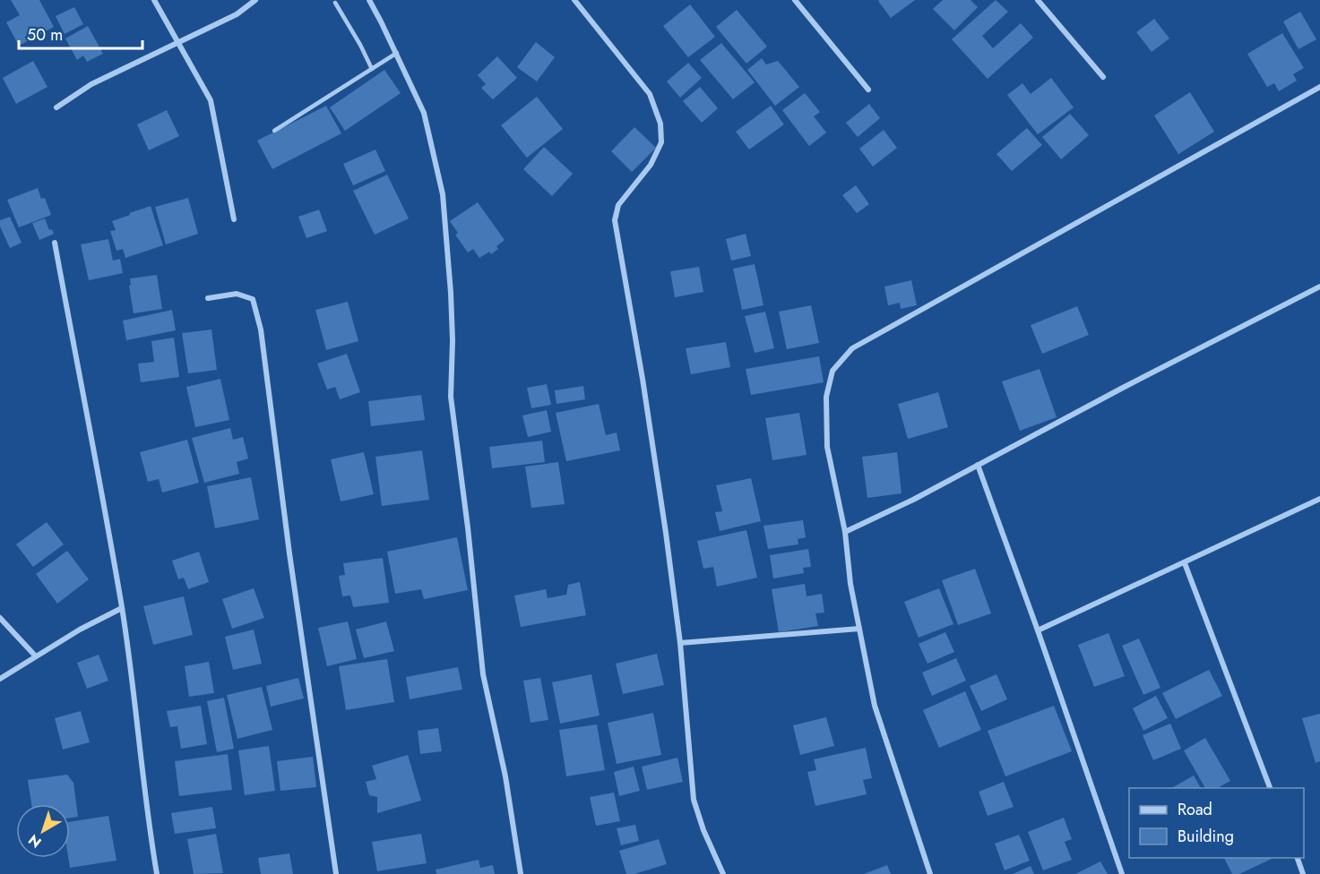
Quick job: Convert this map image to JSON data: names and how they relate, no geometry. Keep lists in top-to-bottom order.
{
  "legend": ["Road", "Building"],
  "scale_bar": "50 m",
  "north": "bottom left"
}
